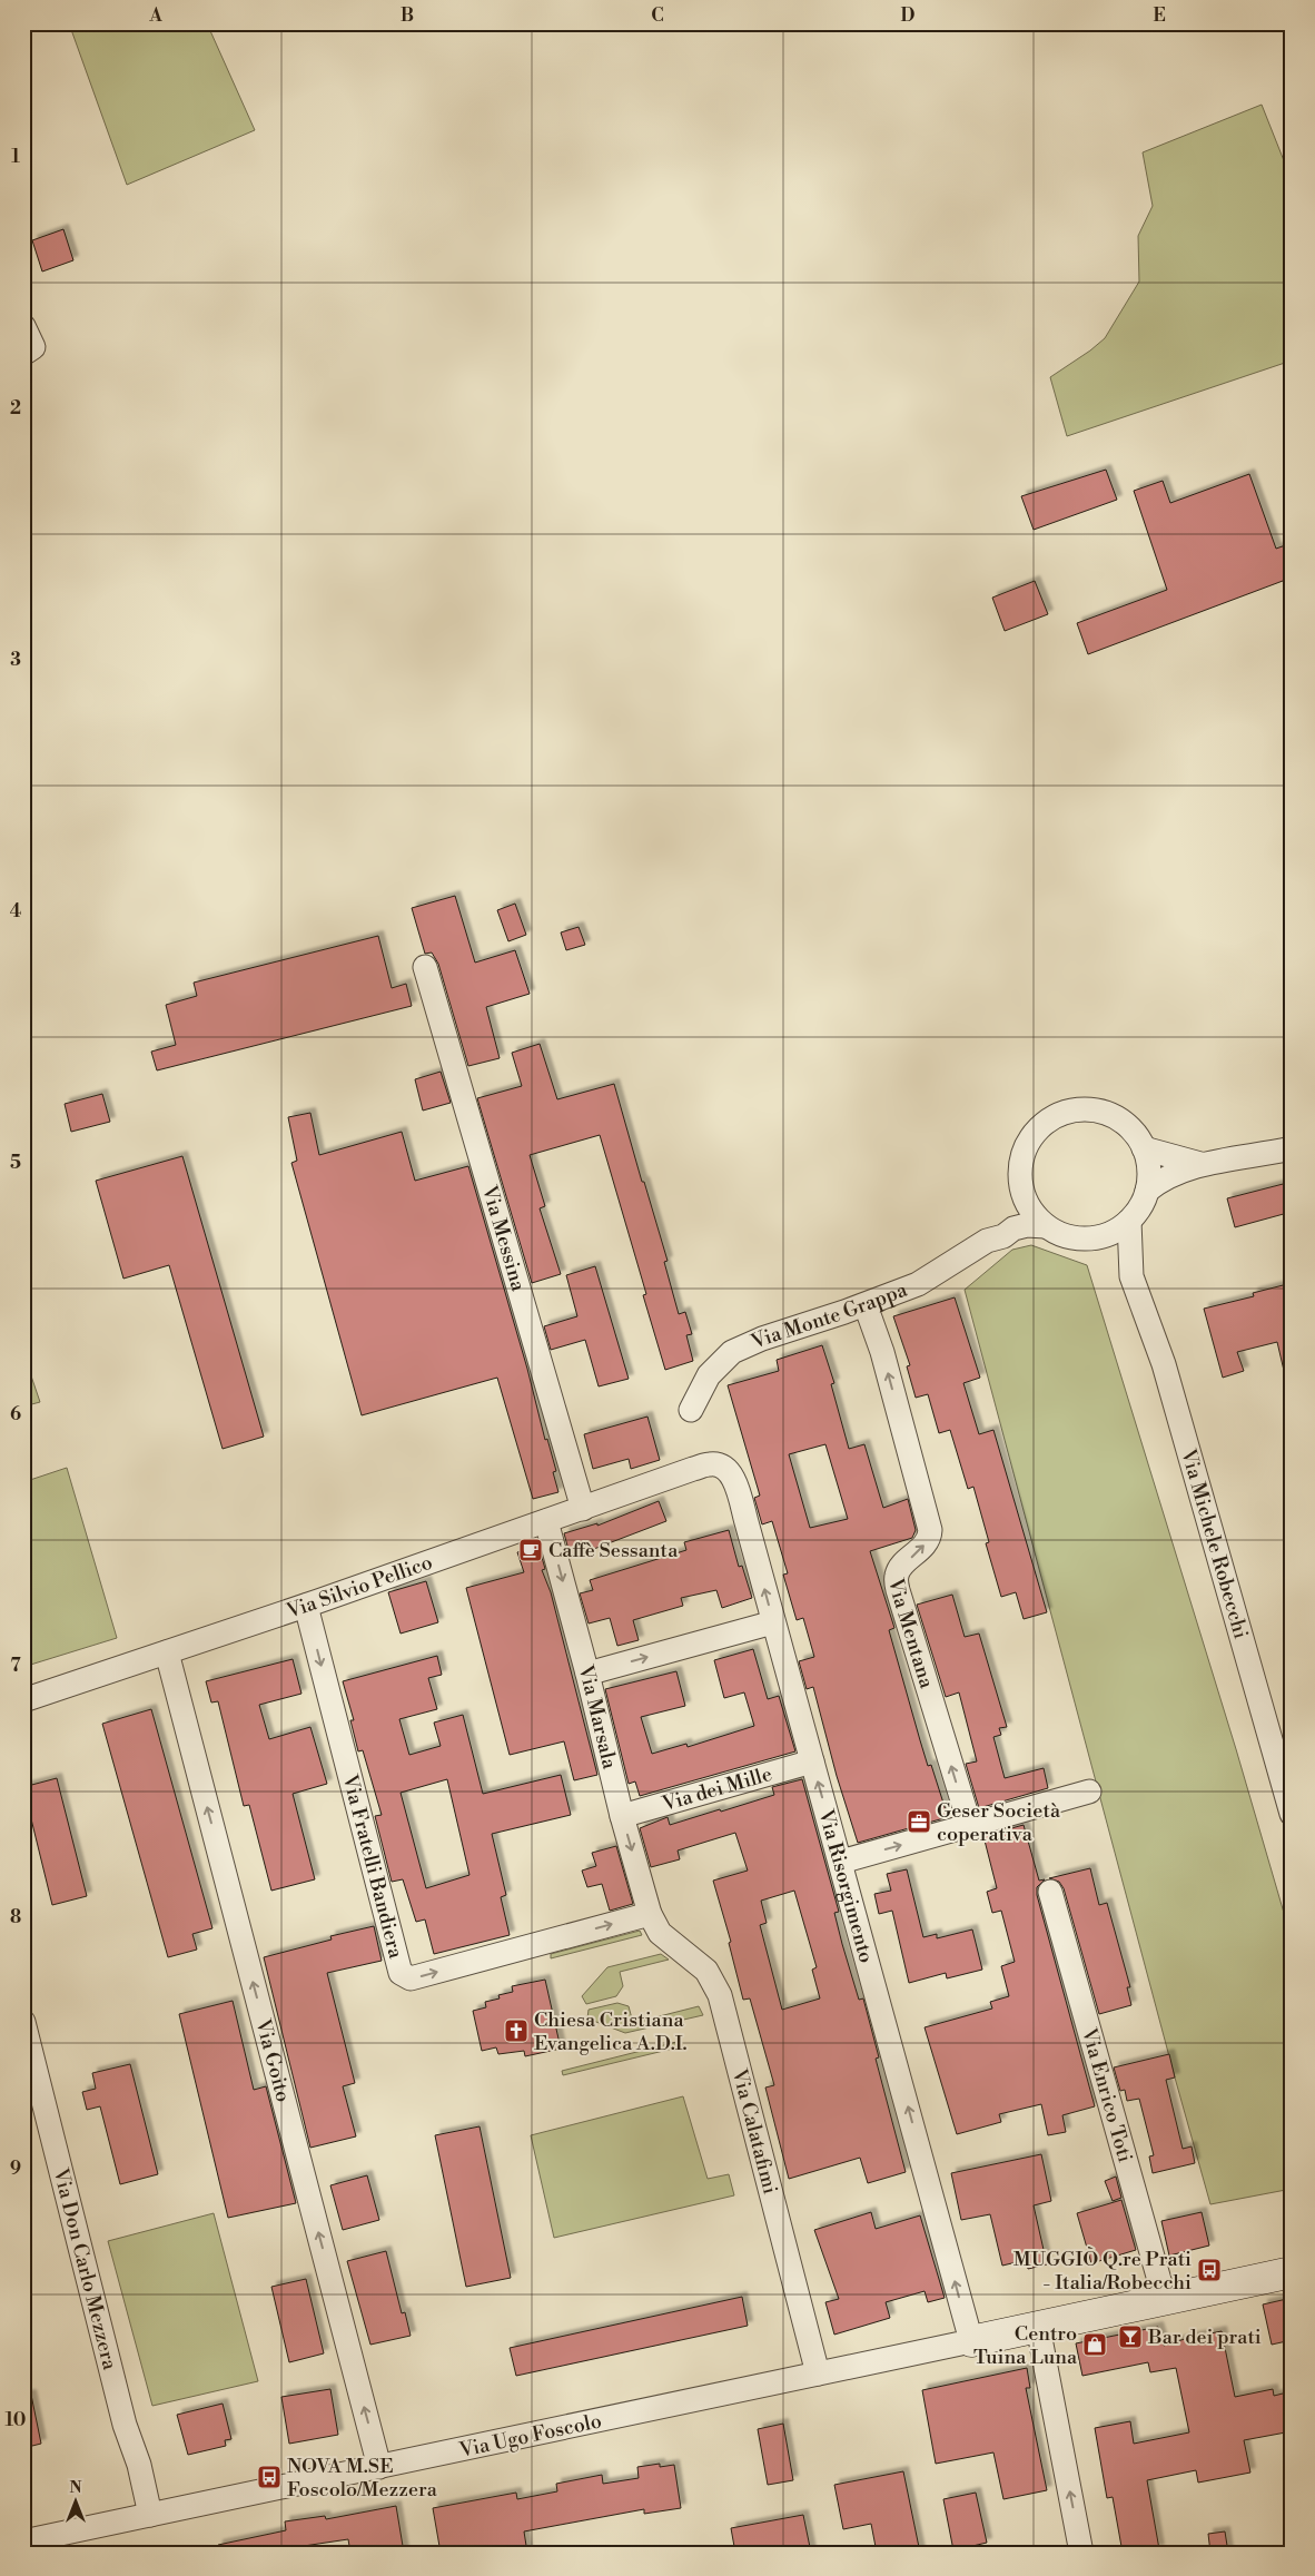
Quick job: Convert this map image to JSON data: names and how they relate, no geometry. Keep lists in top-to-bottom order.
{
  "streets": {
    "street": [
      "Via Messina",
      "Via Monte Grappa",
      "Via Michele Robecchi",
      "Via Silvio Pellico",
      "Via Mentana",
      "Via Marsala",
      "Via dei Mille",
      "Via Fratelli Bandiera",
      "Via Risorgimento",
      "Via Goito",
      "Via Enrico Toti",
      "Via Calatafimi",
      "Via Don Carlo Mezzera",
      "Via Ugo Foscolo"
    ]
  },
  "crossings": [
    ["Via Messina", "Via Silvio Pellico"],
    ["Via Monte Grappa", "Via Michele Robecchi"],
    ["Via Monte Grappa", "Via Mentana"],
    ["Via Silvio Pellico", "Via Marsala"],
    ["Via Silvio Pellico", "Via Fratelli Bandiera"],
    ["Via Silvio Pellico", "Via Risorgimento"],
    ["Via Silvio Pellico", "Via Goito"],
    ["Via Marsala", "Via dei Mille"],
    ["Via Marsala", "Via Fratelli Bandiera"],
    ["Via Marsala", "Via Calatafimi"],
    ["Via dei Mille", "Via Risorgimento"],
    ["Via Fratelli Bandiera", "Via Calatafimi"],
    ["Via Risorgimento", "Via Ugo Foscolo"],
    ["Via Goito", "Via Ugo Foscolo"],
    ["Via Calatafimi", "Via Ugo Foscolo"],
    ["Via Don Carlo Mezzera", "Via Ugo Foscolo"]
  ],
  "one_way": [
    "Via Mentana",
    "Via Marsala",
    "Via Risorgimento",
    "Via Goito"
  ],
  "places": {
    "cafe": ["Caffè Sessanta"],
    "office": ["Geser Società coperativa"],
    "church": ["Chiesa Cristiana Evangelica A.D.I."],
    "bus stop": ["MUGGIÒ Q.re Prati - Italia/Robecchi", "NOVA M.SE Foscolo/Mezzera"],
    "bar": ["Bar dei prati"],
    "shop": ["Centro Tuina Luna"]
  },
  "north": "top",
  "grid": {
    "columns": [
      "A",
      "B",
      "C",
      "D",
      "E"
    ],
    "rows": [
      "1",
      "2",
      "3",
      "4",
      "5",
      "6",
      "7",
      "8",
      "9",
      "10"
    ]
  }
}
